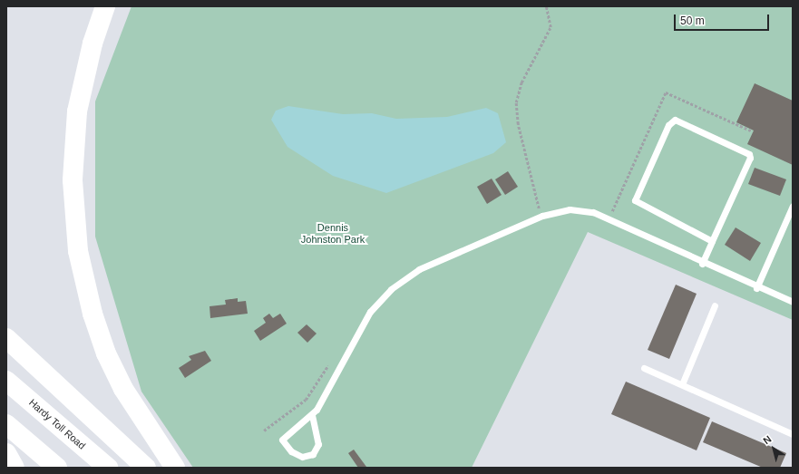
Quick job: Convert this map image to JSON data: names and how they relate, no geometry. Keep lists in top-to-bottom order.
{
  "streets": {
    "highway": ["Hardy Toll Road"]
  },
  "parks": ["Dennis Johnston Park"],
  "scale_bar": "50 m",
  "north": "top left"
}
